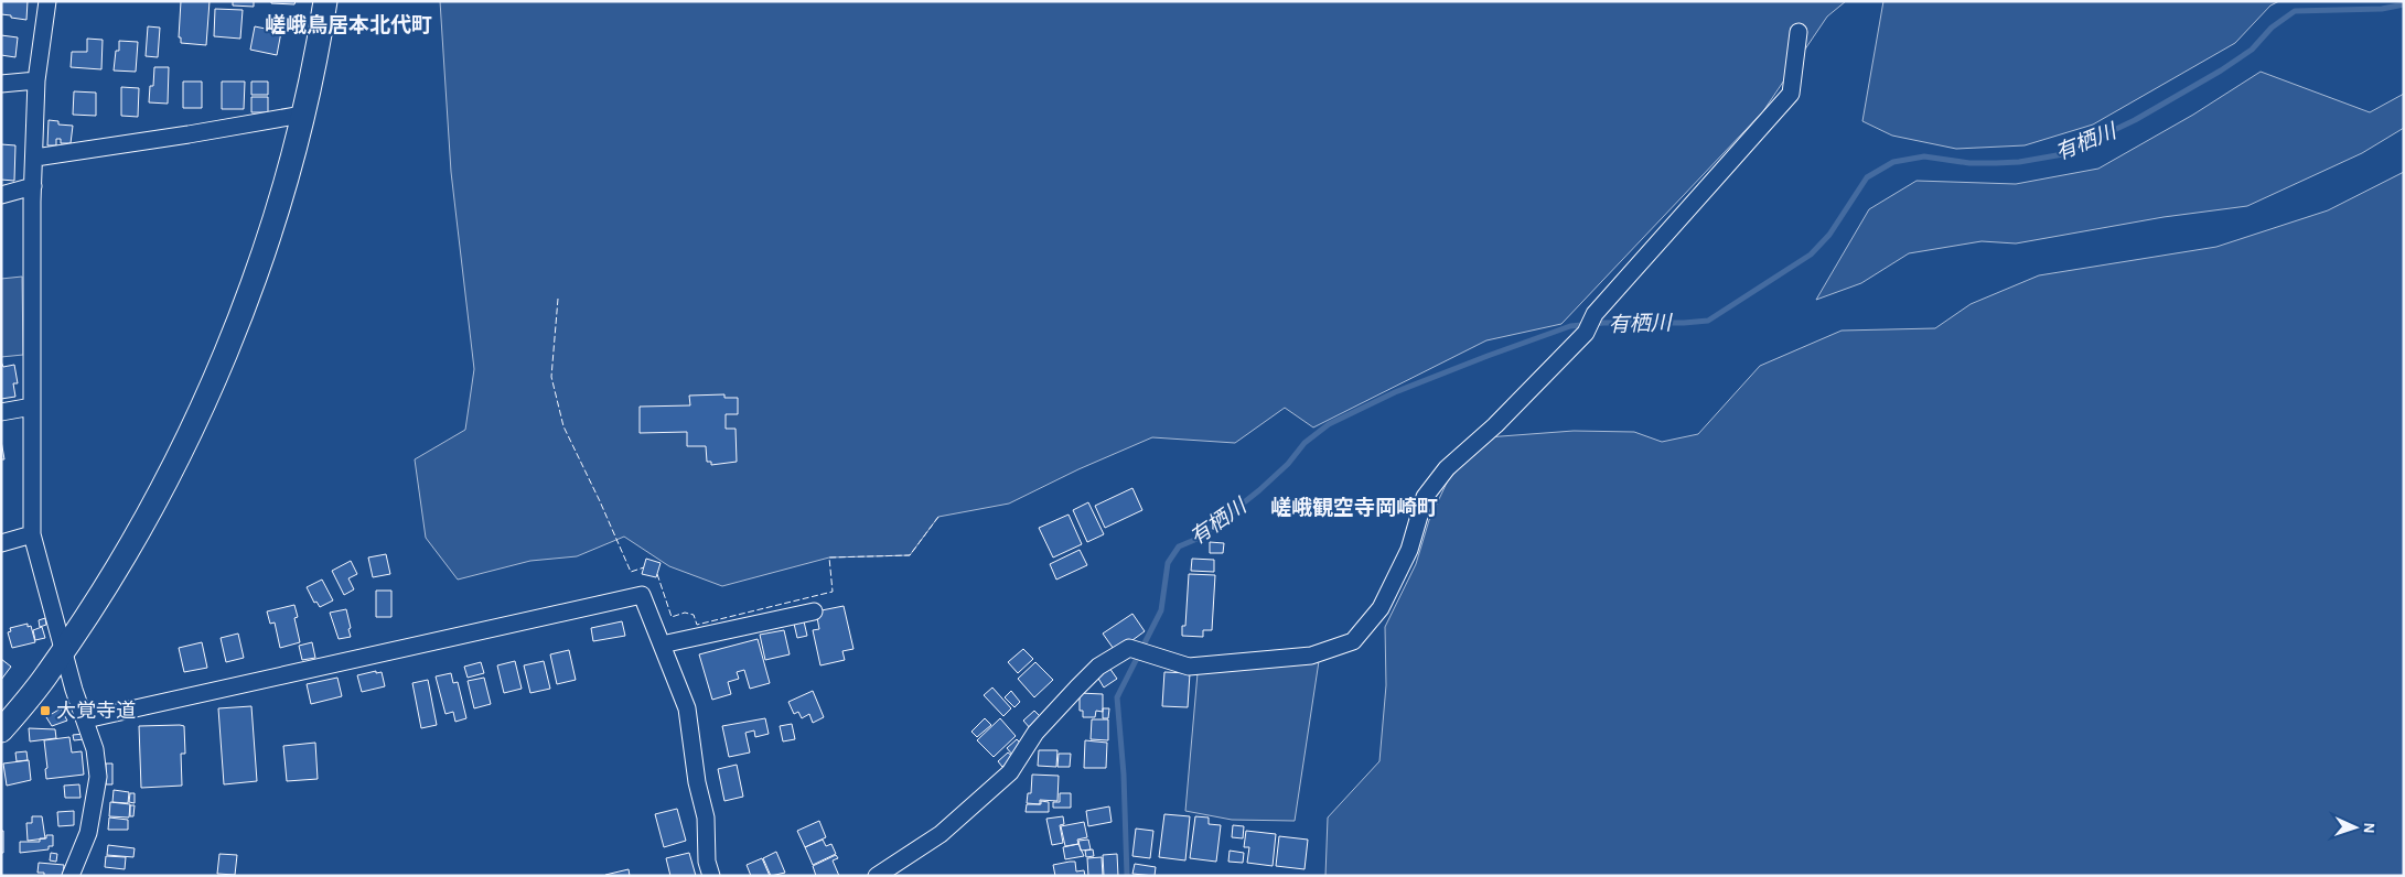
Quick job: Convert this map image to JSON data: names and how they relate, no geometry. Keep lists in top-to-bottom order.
{
  "districts": ["嵯峨鳥居本北代町", "嵯峨観空寺岡崎町"],
  "water": ["有栖川"],
  "places": {
    "transit": ["大覚寺道"]
  },
  "north": "right"
}
